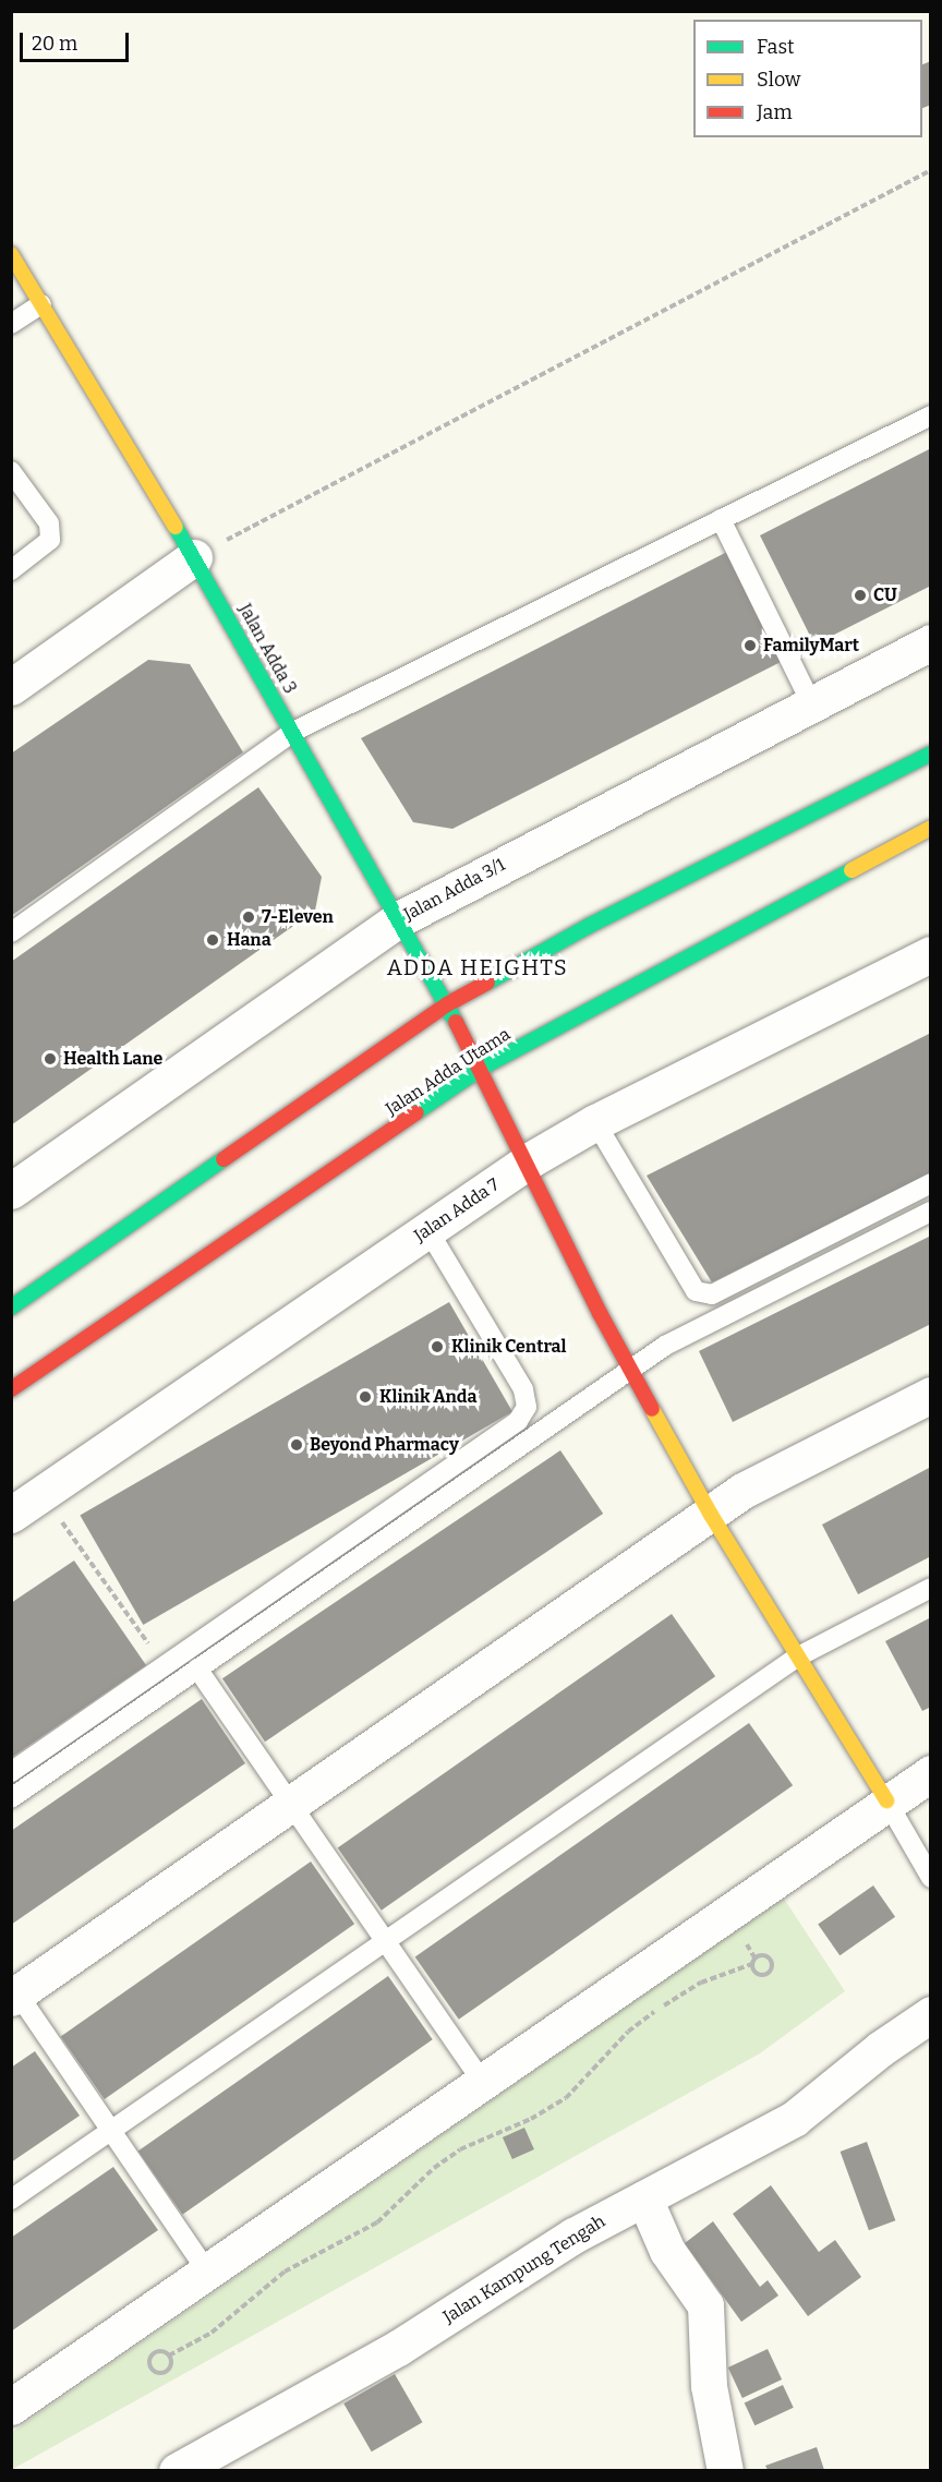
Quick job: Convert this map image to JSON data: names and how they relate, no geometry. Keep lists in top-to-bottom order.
{
  "streets": {
    "main road": ["Jalan Adda 3", "Jalan Adda Utama"],
    "street": ["Jalan Adda 3/1", "Jalan Adda 7", "Jalan Kampung Tengah"]
  },
  "crossings": [
    ["Jalan Adda 3", "Jalan Adda 3/1"],
    ["Jalan Adda 3", "Jalan Adda Utama"],
    ["Jalan Adda 3", "Jalan Adda 7"]
  ],
  "districts": ["ADDA HEIGHTS"],
  "places": [
    "CU",
    "FamilyMart",
    "7-Eleven",
    "Hana",
    "Health Lane",
    "Klinik Central",
    "Klinik Anda",
    "Beyond Pharmacy"
  ],
  "legend": ["Fast", "Slow", "Jam"],
  "scale_bar": "20 m"
}
